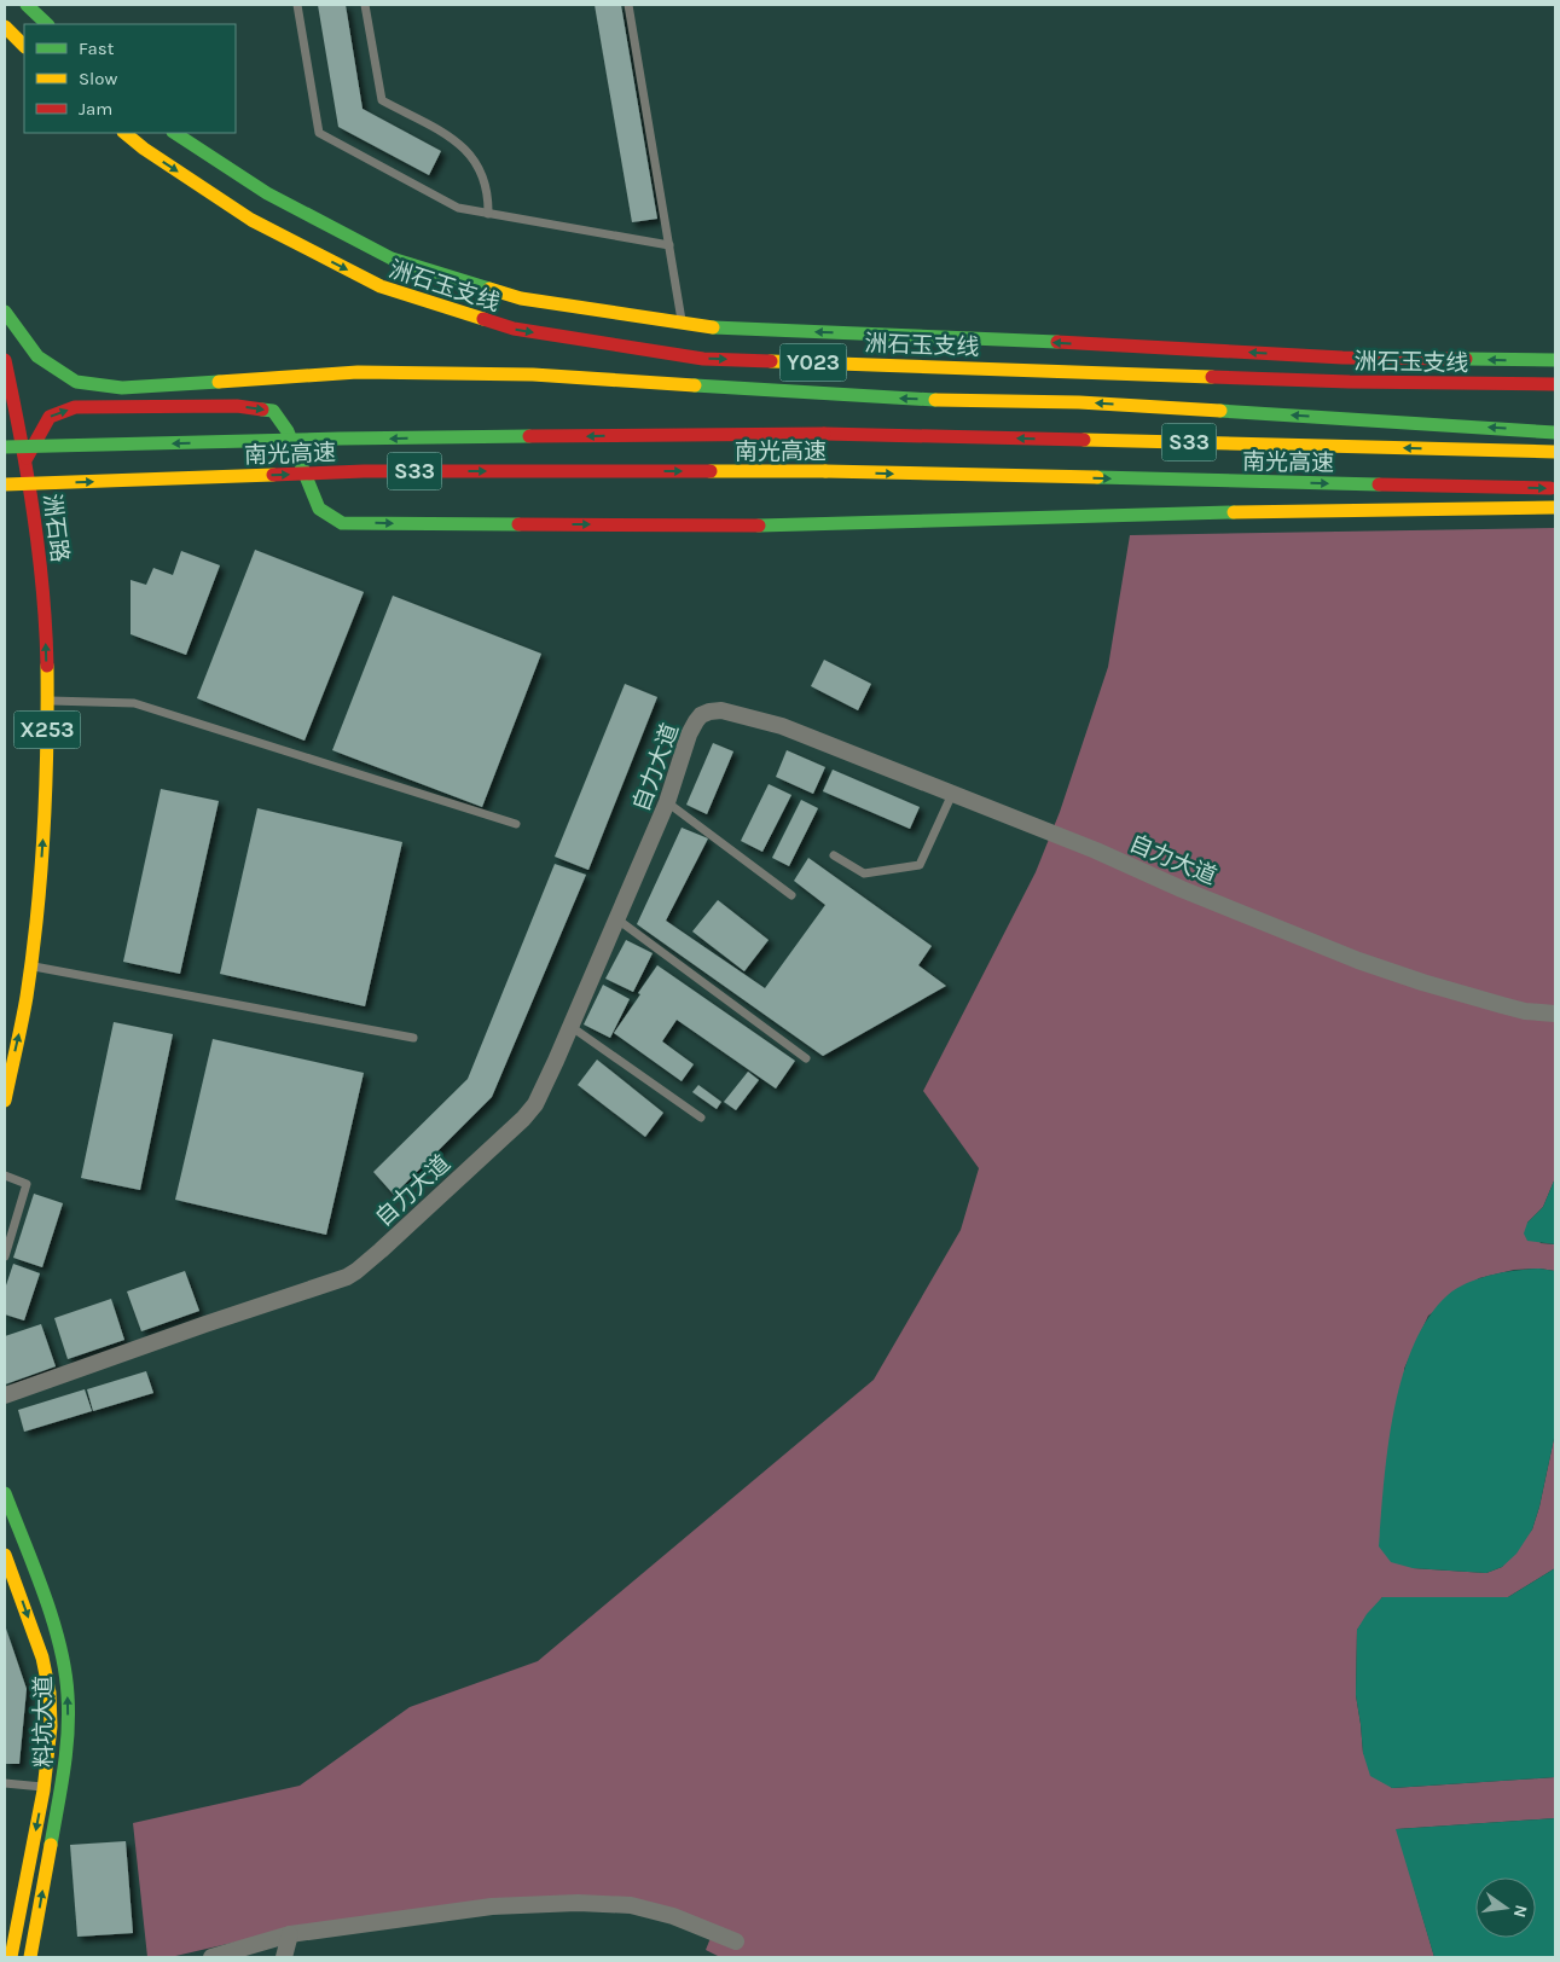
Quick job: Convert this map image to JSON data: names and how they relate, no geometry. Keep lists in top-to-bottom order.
{
  "streets": {
    "main road": [
      "洲石玉支线",
      "Y023",
      "S33",
      "南光高速",
      "洲石路",
      "X253",
      "料坑大道"
    ],
    "street": ["自力大道"]
  },
  "one_way": ["洲石路"],
  "legend": ["Fast", "Slow", "Jam"],
  "north": "right"
}
